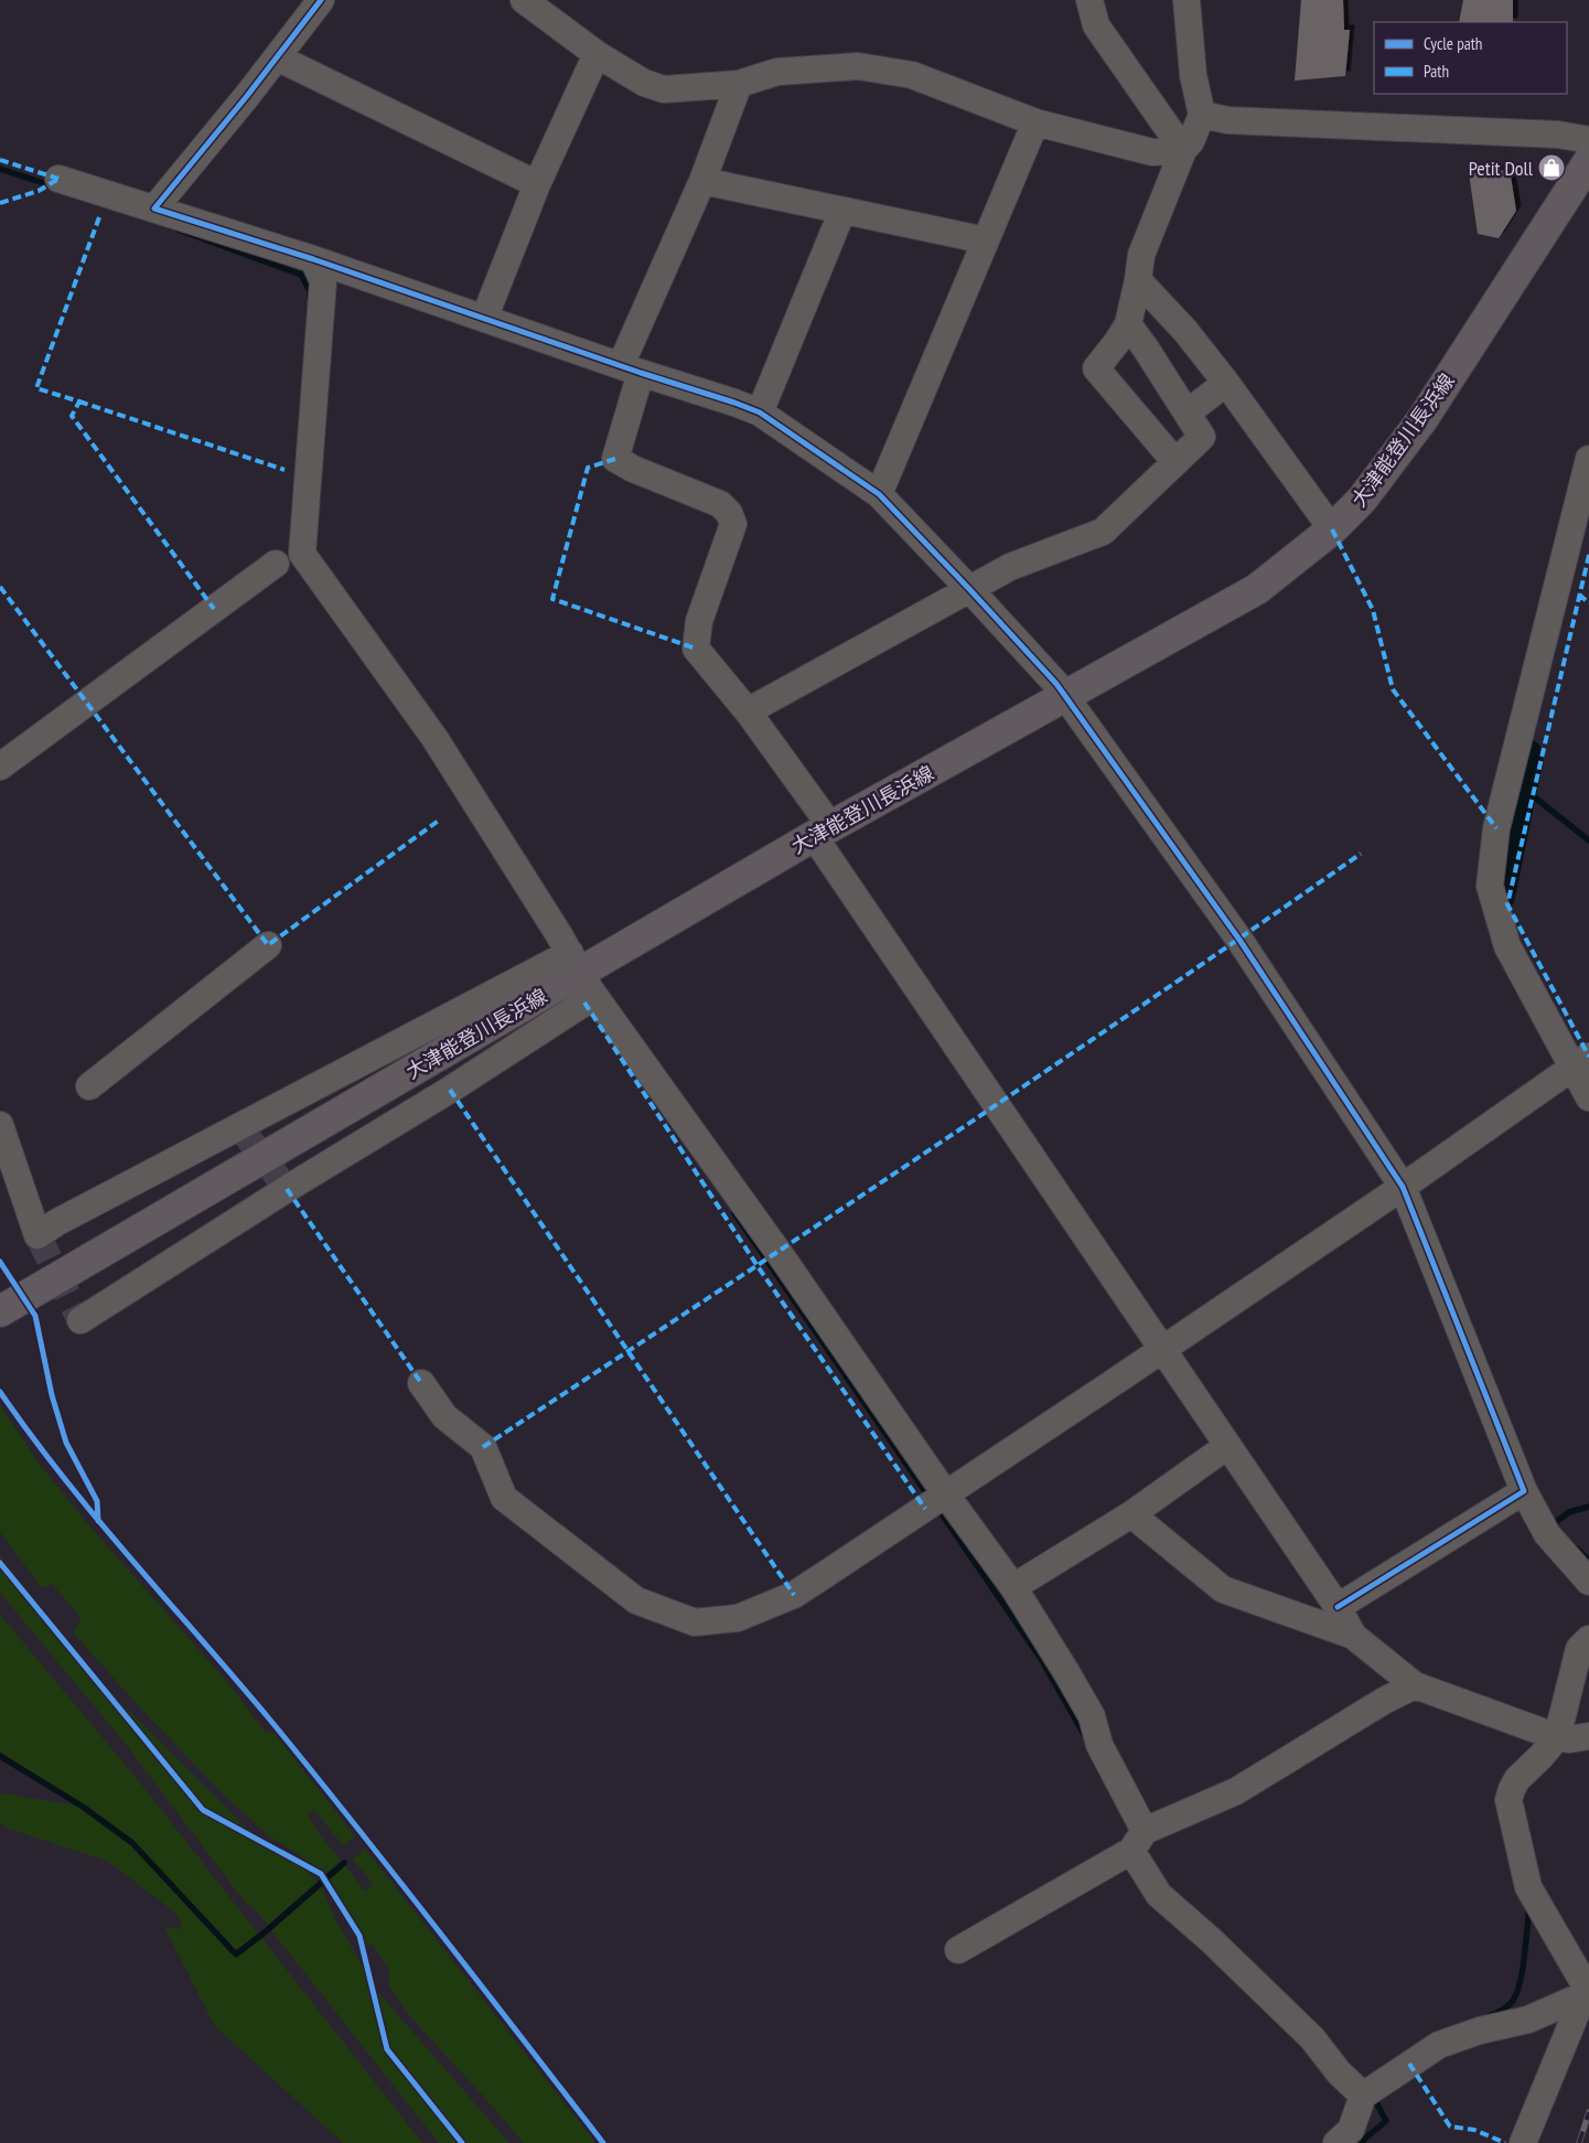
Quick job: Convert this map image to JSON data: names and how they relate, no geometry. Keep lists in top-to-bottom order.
{
  "streets": {
    "main road": ["大津能登川長浜線"]
  },
  "places": {
    "shop": ["Petit Doll"]
  },
  "legend": ["Cycle path", "Path"]
}
